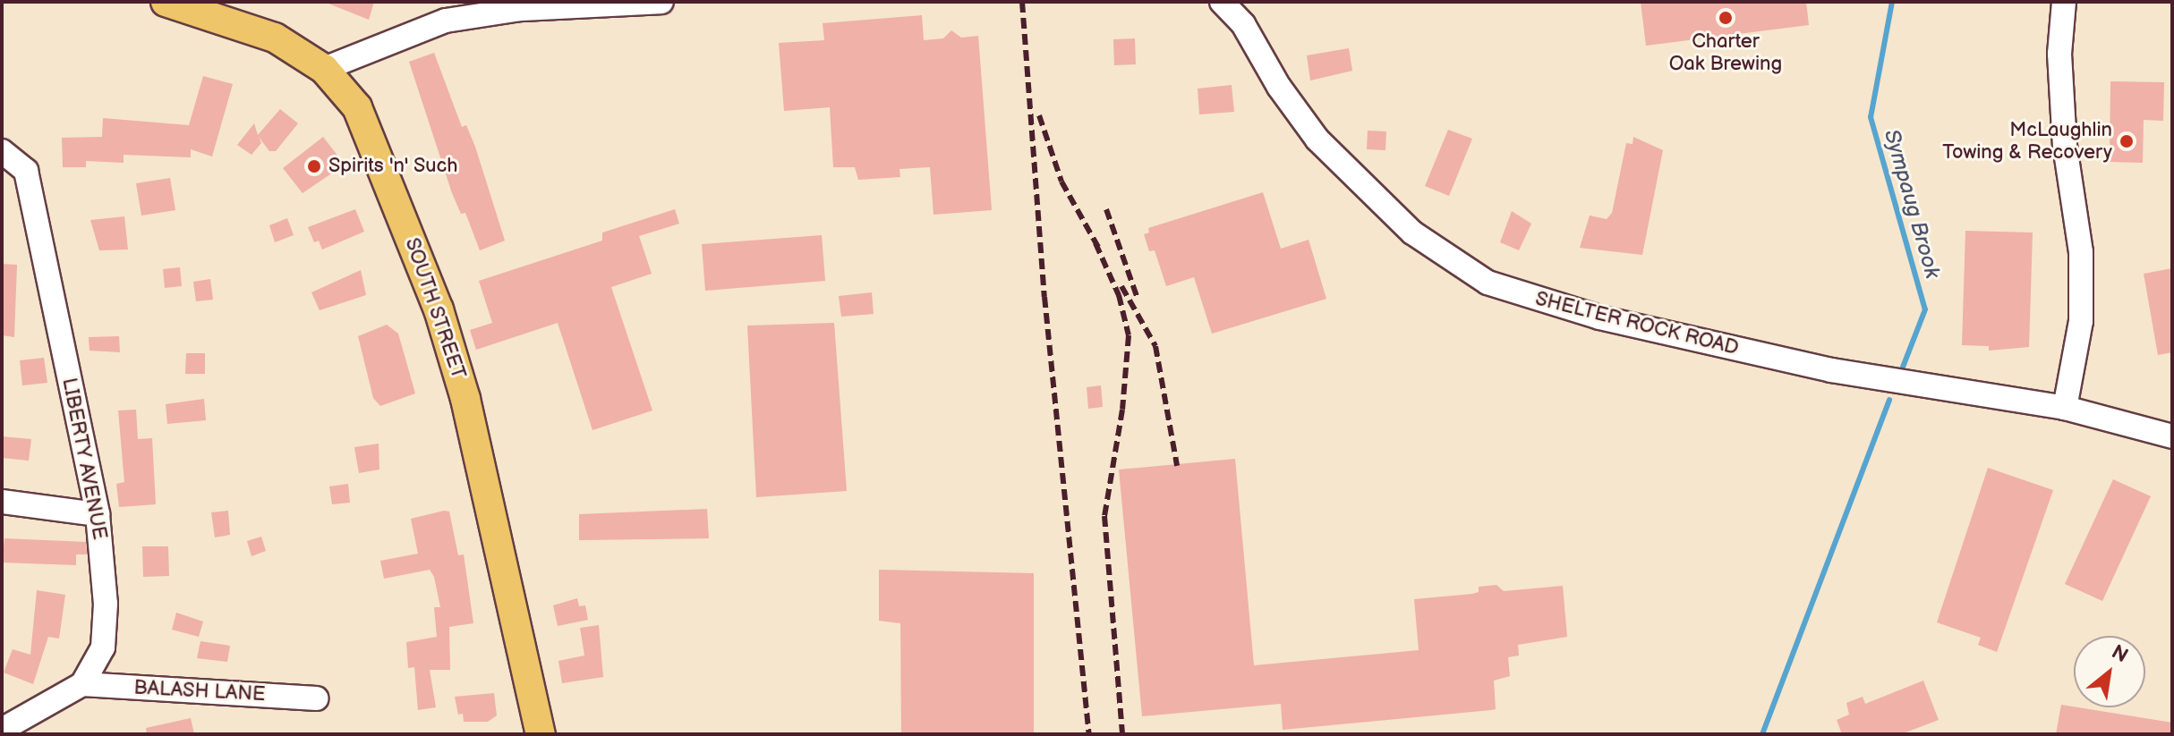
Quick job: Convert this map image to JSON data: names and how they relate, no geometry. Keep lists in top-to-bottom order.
{
  "streets": {
    "main road": ["SOUTH STREET"],
    "street": ["SHELTER ROCK ROAD", "LIBERTY AVENUE", "BALASH LANE"]
  },
  "crossings": [
    ["LIBERTY AVENUE", "BALASH LANE"]
  ],
  "water": ["Sympaug Brook"],
  "places": ["Charter Oak Brewing", "McLaughlin Towing & Recovery", "Spirits 'n' Such"],
  "north": "top right"
}
